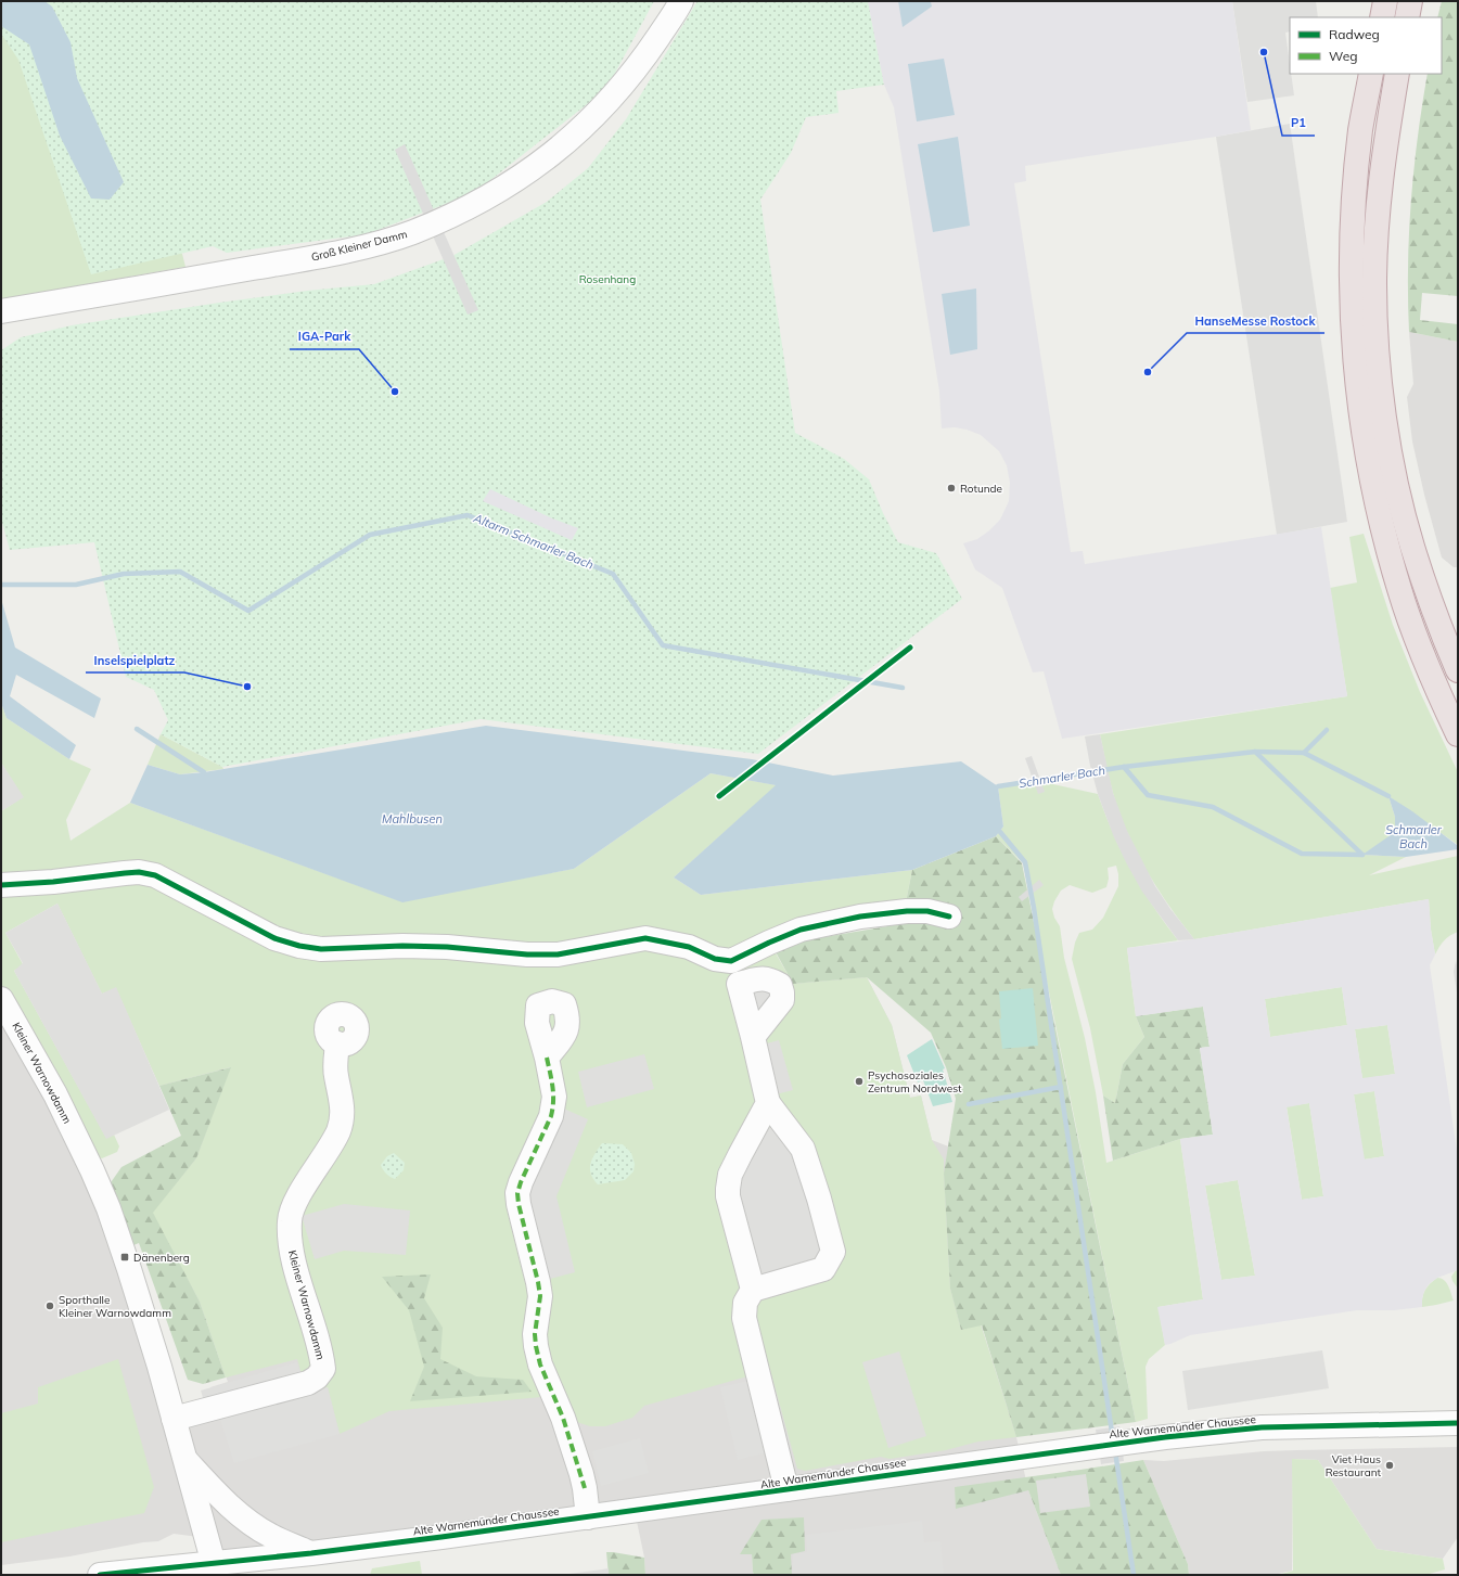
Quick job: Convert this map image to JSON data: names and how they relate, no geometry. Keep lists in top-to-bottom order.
{
  "streets": {
    "street": ["Groß Kleiner Damm", "Kleiner Warnowdamm", "Alte Warnemünder Chaussee"]
  },
  "crossings": [
    ["Kleiner Warnowdamm", "Alte Warnemünder Chaussee"]
  ],
  "water": ["Altarm Schmarler Bach", "Schmarler Bach", "Mahlbusen"],
  "parks": ["Rosenhang"],
  "places": {
    "other": [
      "P1",
      "HanseMesse Rostock",
      "IGA-Park",
      "Rotunde",
      "Inselspielplatz",
      "Psychosoziales Zentrum Nordwest",
      "Sporthalle Kleiner Warnowdamm",
      "Viet Haus Restaurant"
    ],
    "transit": ["Dänenberg"]
  },
  "legend": ["Radweg", "Weg"]
}
